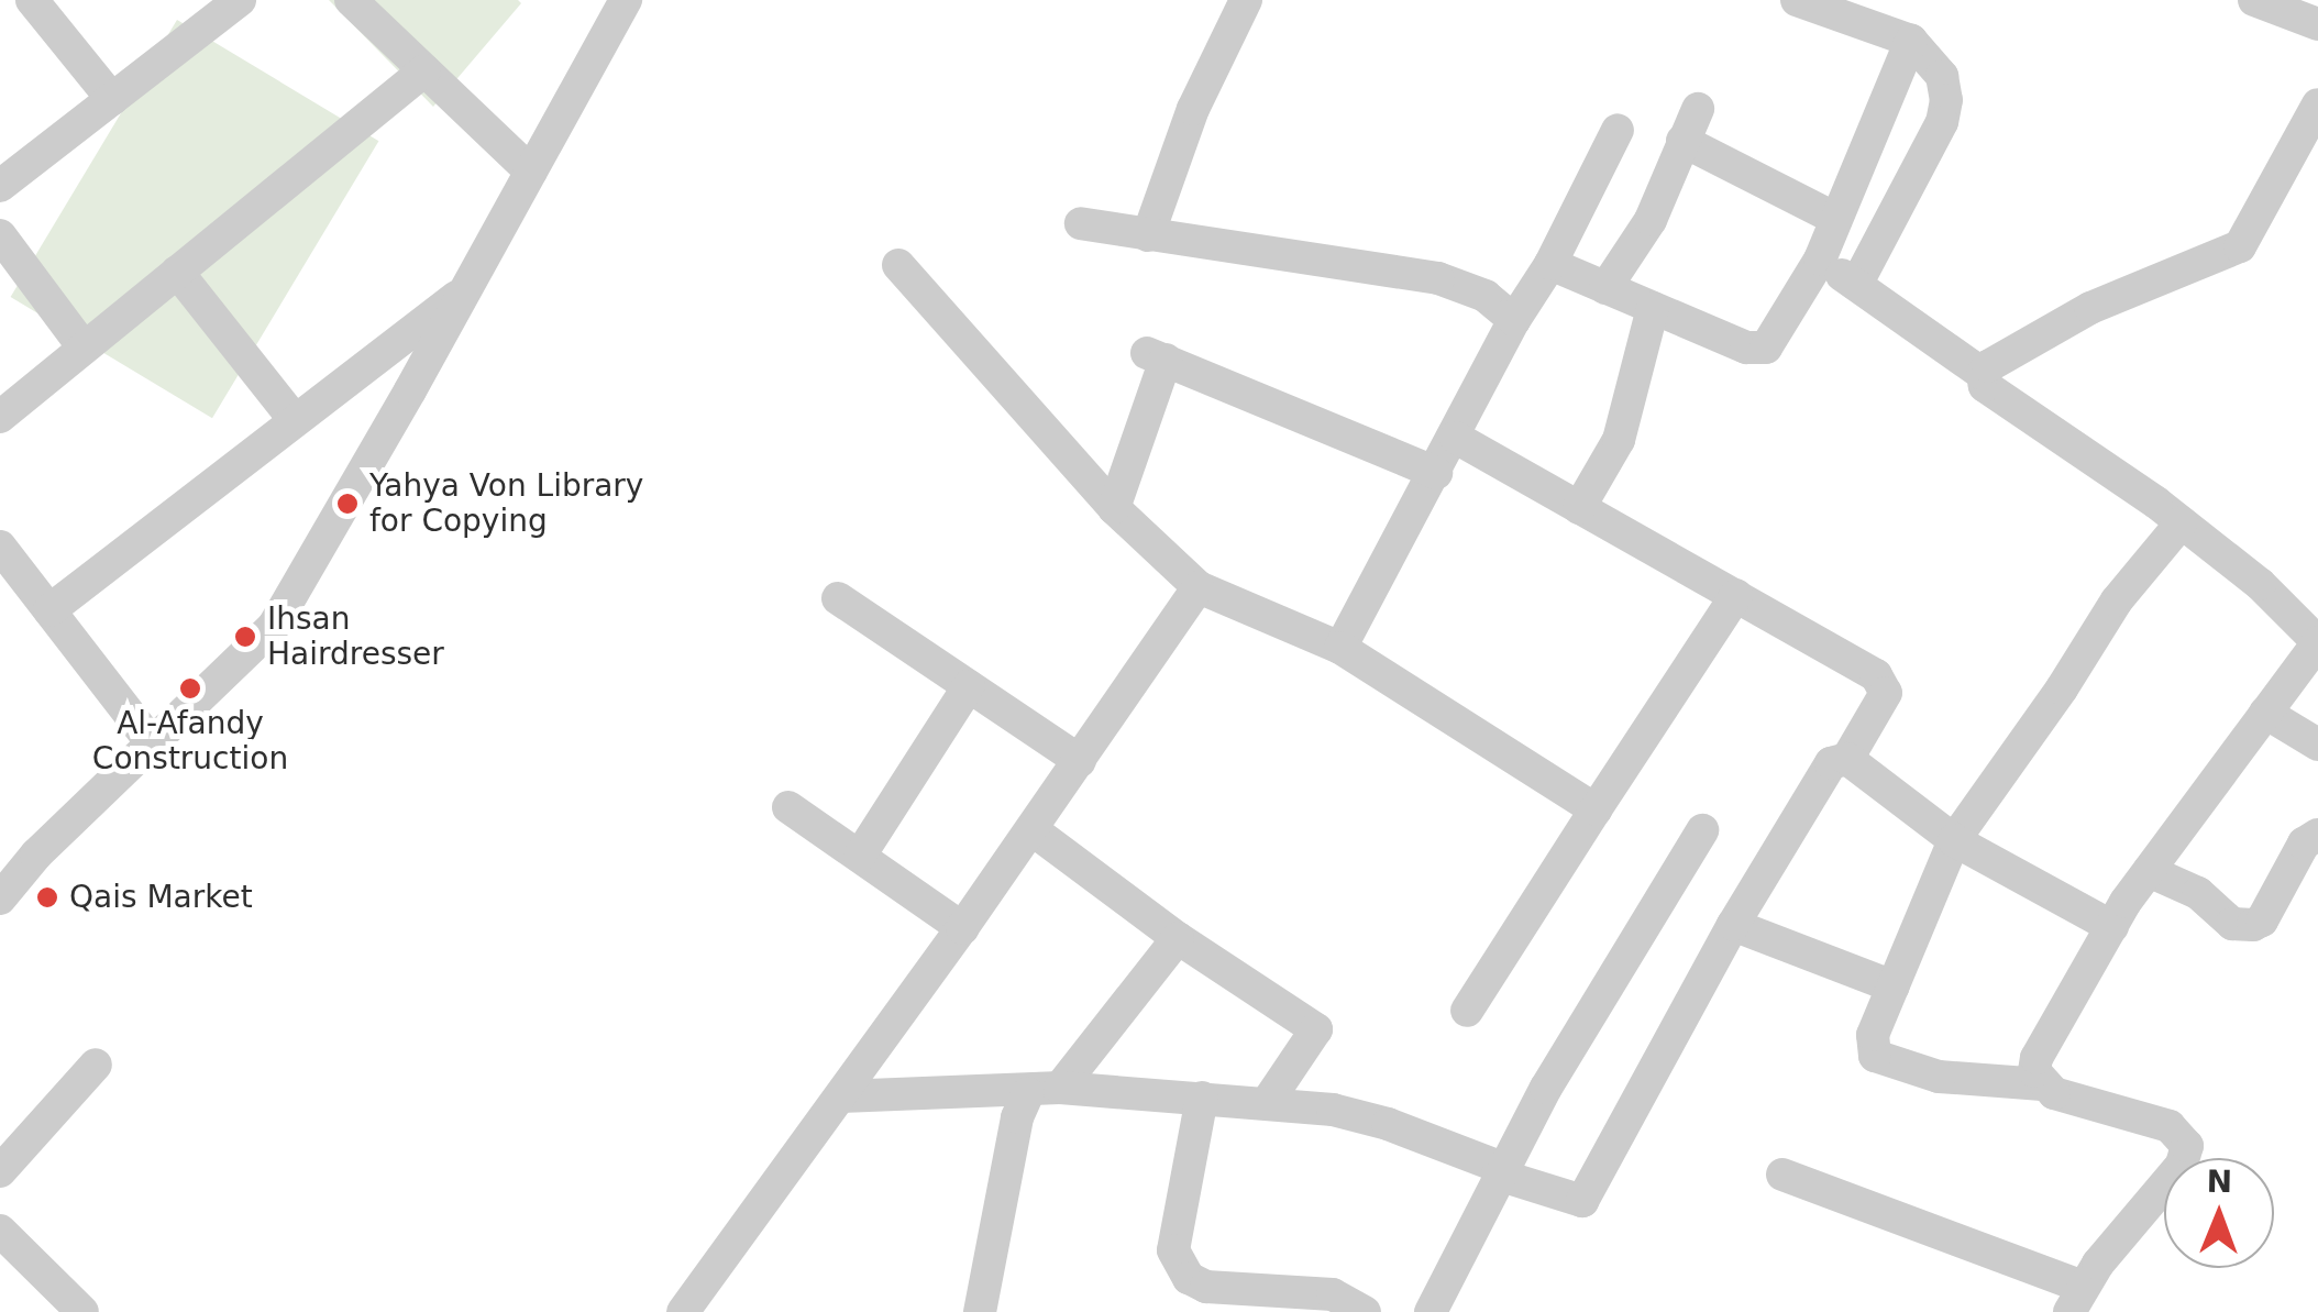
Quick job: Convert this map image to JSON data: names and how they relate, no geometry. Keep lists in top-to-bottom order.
{
  "places": [
    "Yahya Von Library for Copying",
    "Ihsan Hairdresser",
    "Al-Afandy Construction",
    "Qais Market"
  ],
  "north": "top"
}
